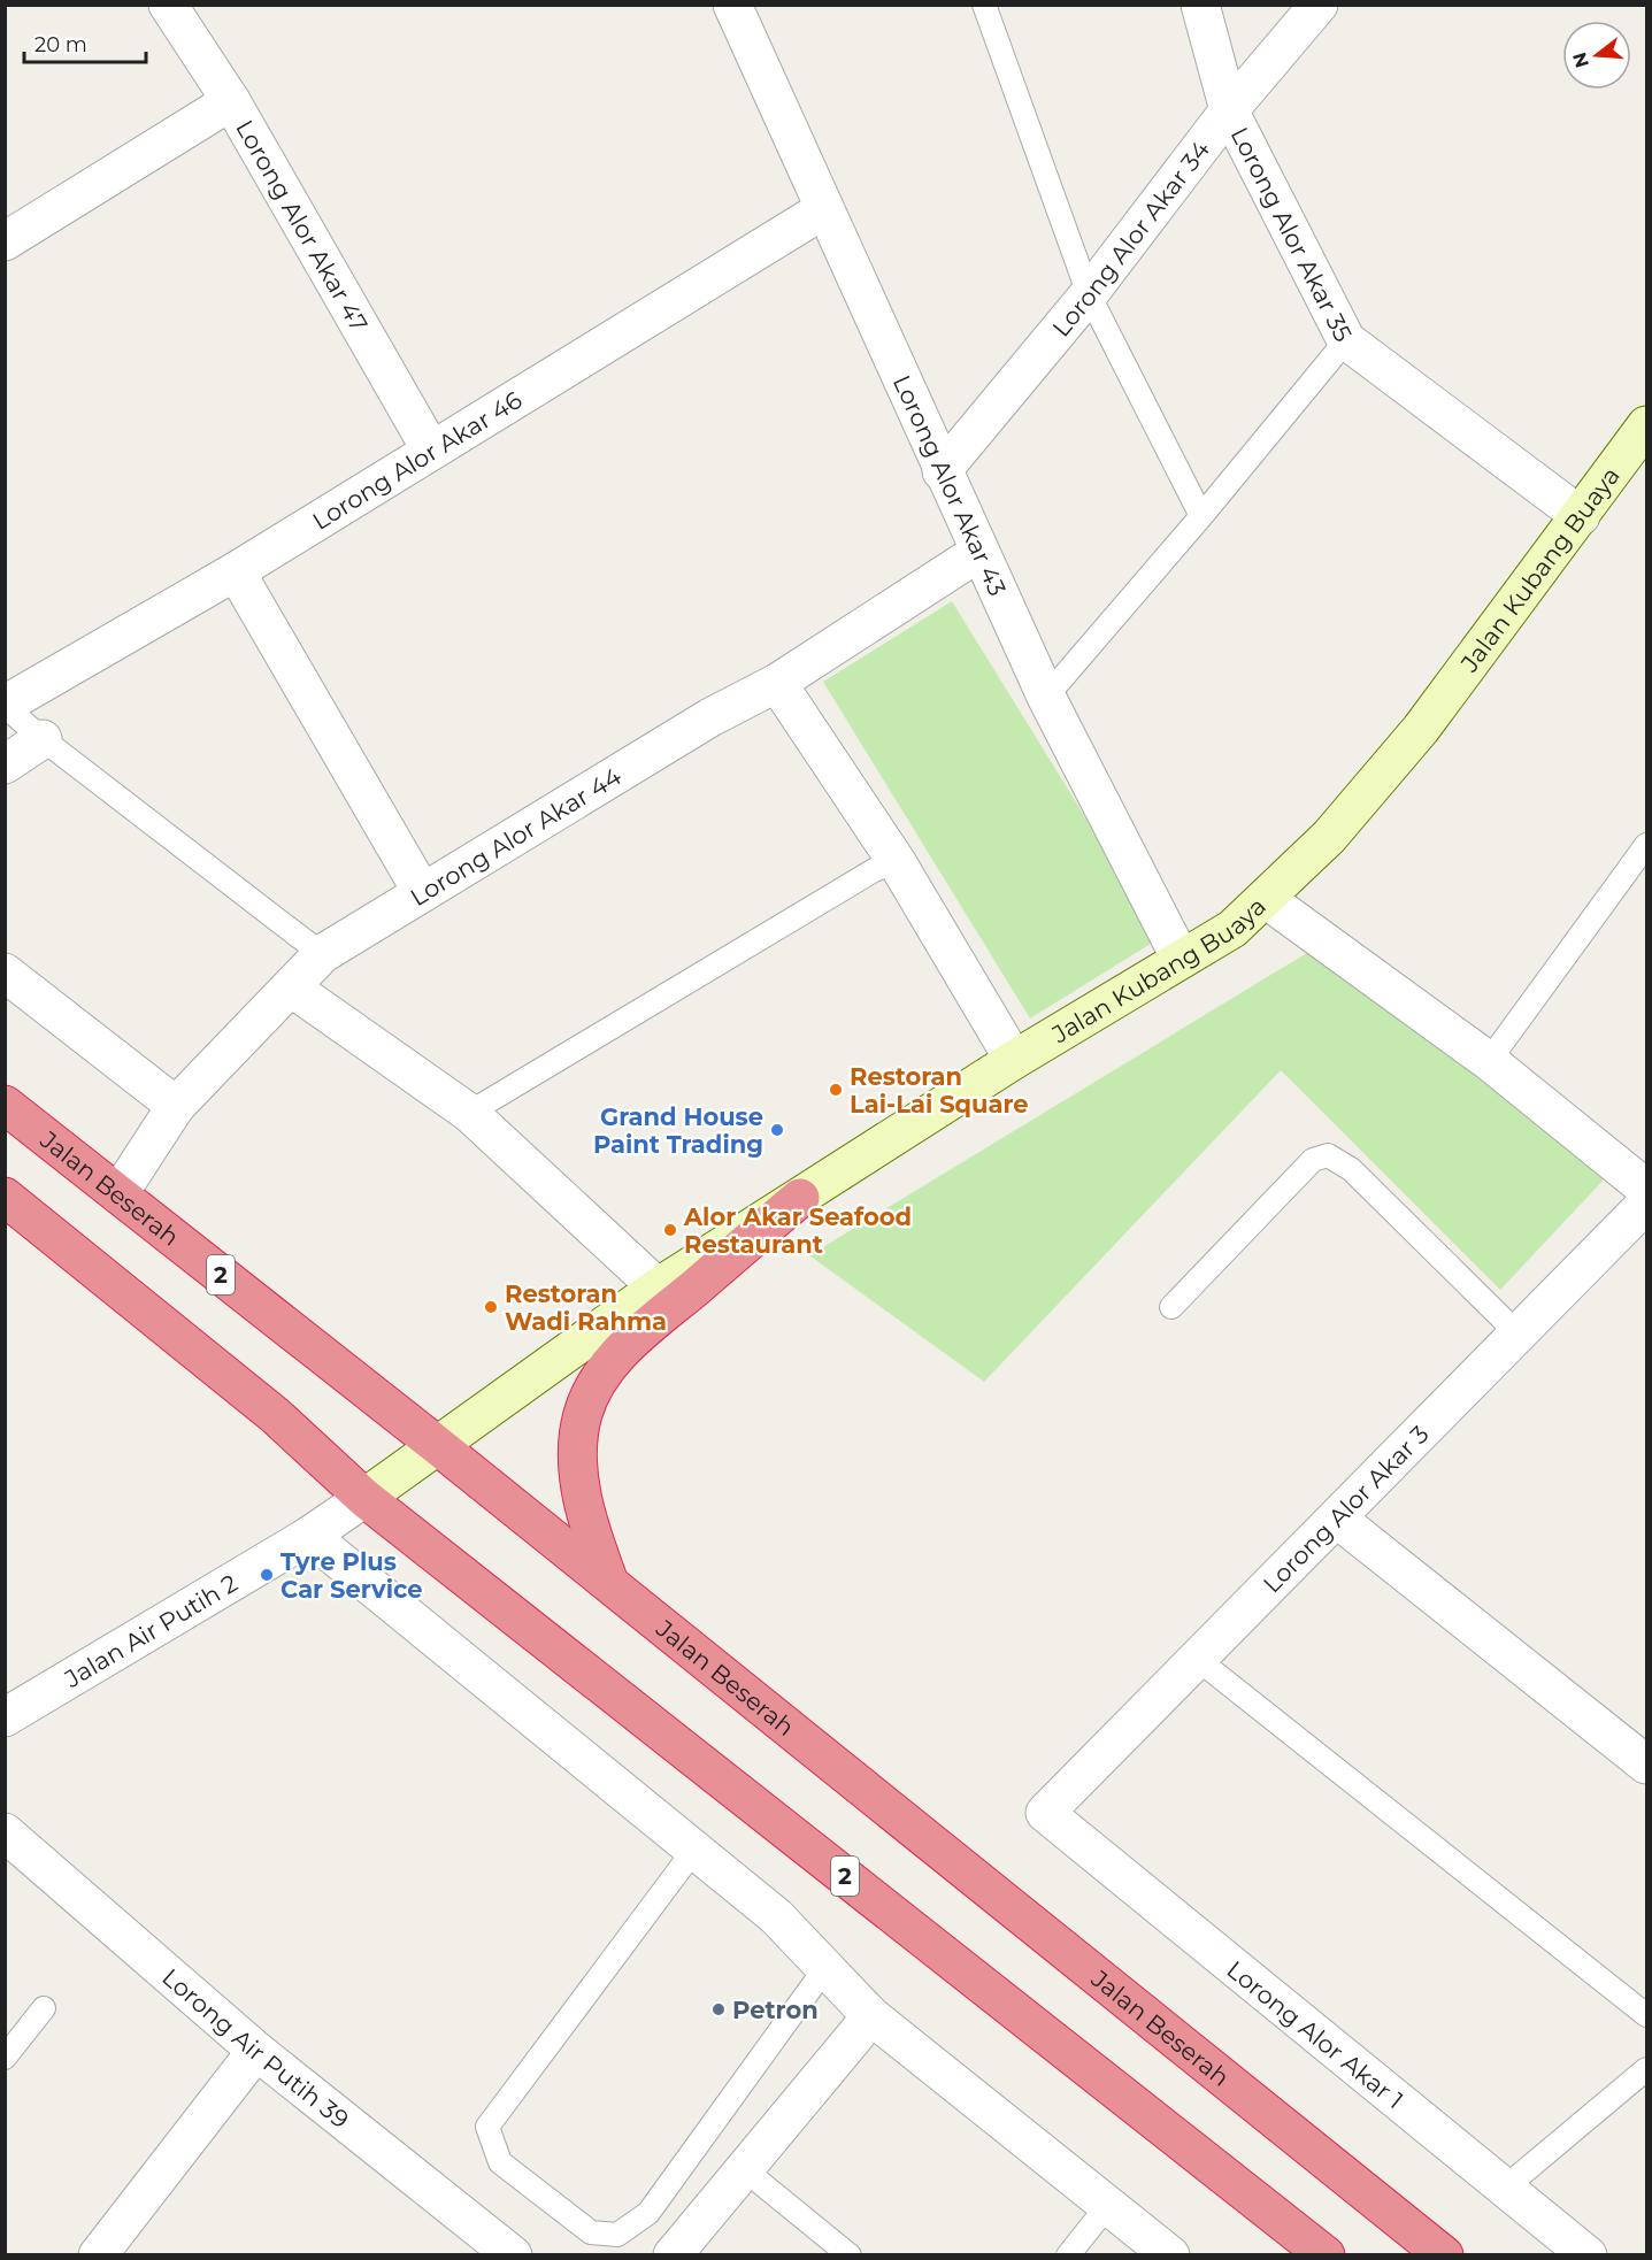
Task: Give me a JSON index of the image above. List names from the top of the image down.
{
  "streets": {
    "highway": ["Jalan Beserah", "2"],
    "street": [
      "Lorong Alor Akar 47",
      "Lorong Alor Akar 35",
      "Lorong Alor Akar 34",
      "Lorong Alor Akar 46",
      "Lorong Alor Akar 43",
      "Jalan Kubang Buaya",
      "Lorong Alor Akar 44",
      "Lorong Alor Akar 3",
      "Jalan Air Putih 2",
      "Lorong Alor Akar 1",
      "Lorong Air Putih 39"
    ]
  },
  "crossings": [
    ["Lorong Alor Akar 47", "Lorong Alor Akar 46"],
    ["Lorong Alor Akar 35", "Lorong Alor Akar 34"],
    ["Lorong Alor Akar 35", "Jalan Kubang Buaya"],
    ["Lorong Alor Akar 34", "Lorong Alor Akar 43"],
    ["Lorong Alor Akar 46", "Lorong Alor Akar 43"],
    ["Lorong Alor Akar 43", "Jalan Kubang Buaya"],
    ["Lorong Alor Akar 43", "Lorong Alor Akar 44"],
    ["Jalan Kubang Buaya", "Jalan Beserah"],
    ["Jalan Kubang Buaya", "2"],
    ["Jalan Kubang Buaya", "Jalan Air Putih 2"],
    ["Lorong Alor Akar 44", "Jalan Beserah"],
    ["2", "Jalan Air Putih 2"],
    ["Lorong Alor Akar 3", "Lorong Alor Akar 1"]
  ],
  "places": [
    "Restoran Lai-Lai Square",
    "Grand House Paint Trading",
    "Alor Akar Seafood Restaurant",
    "Restoran Wadi Rahma",
    "Tyre Plus Car Service",
    "Petron"
  ],
  "scale_bar": "20 m",
  "north": "left"
}
